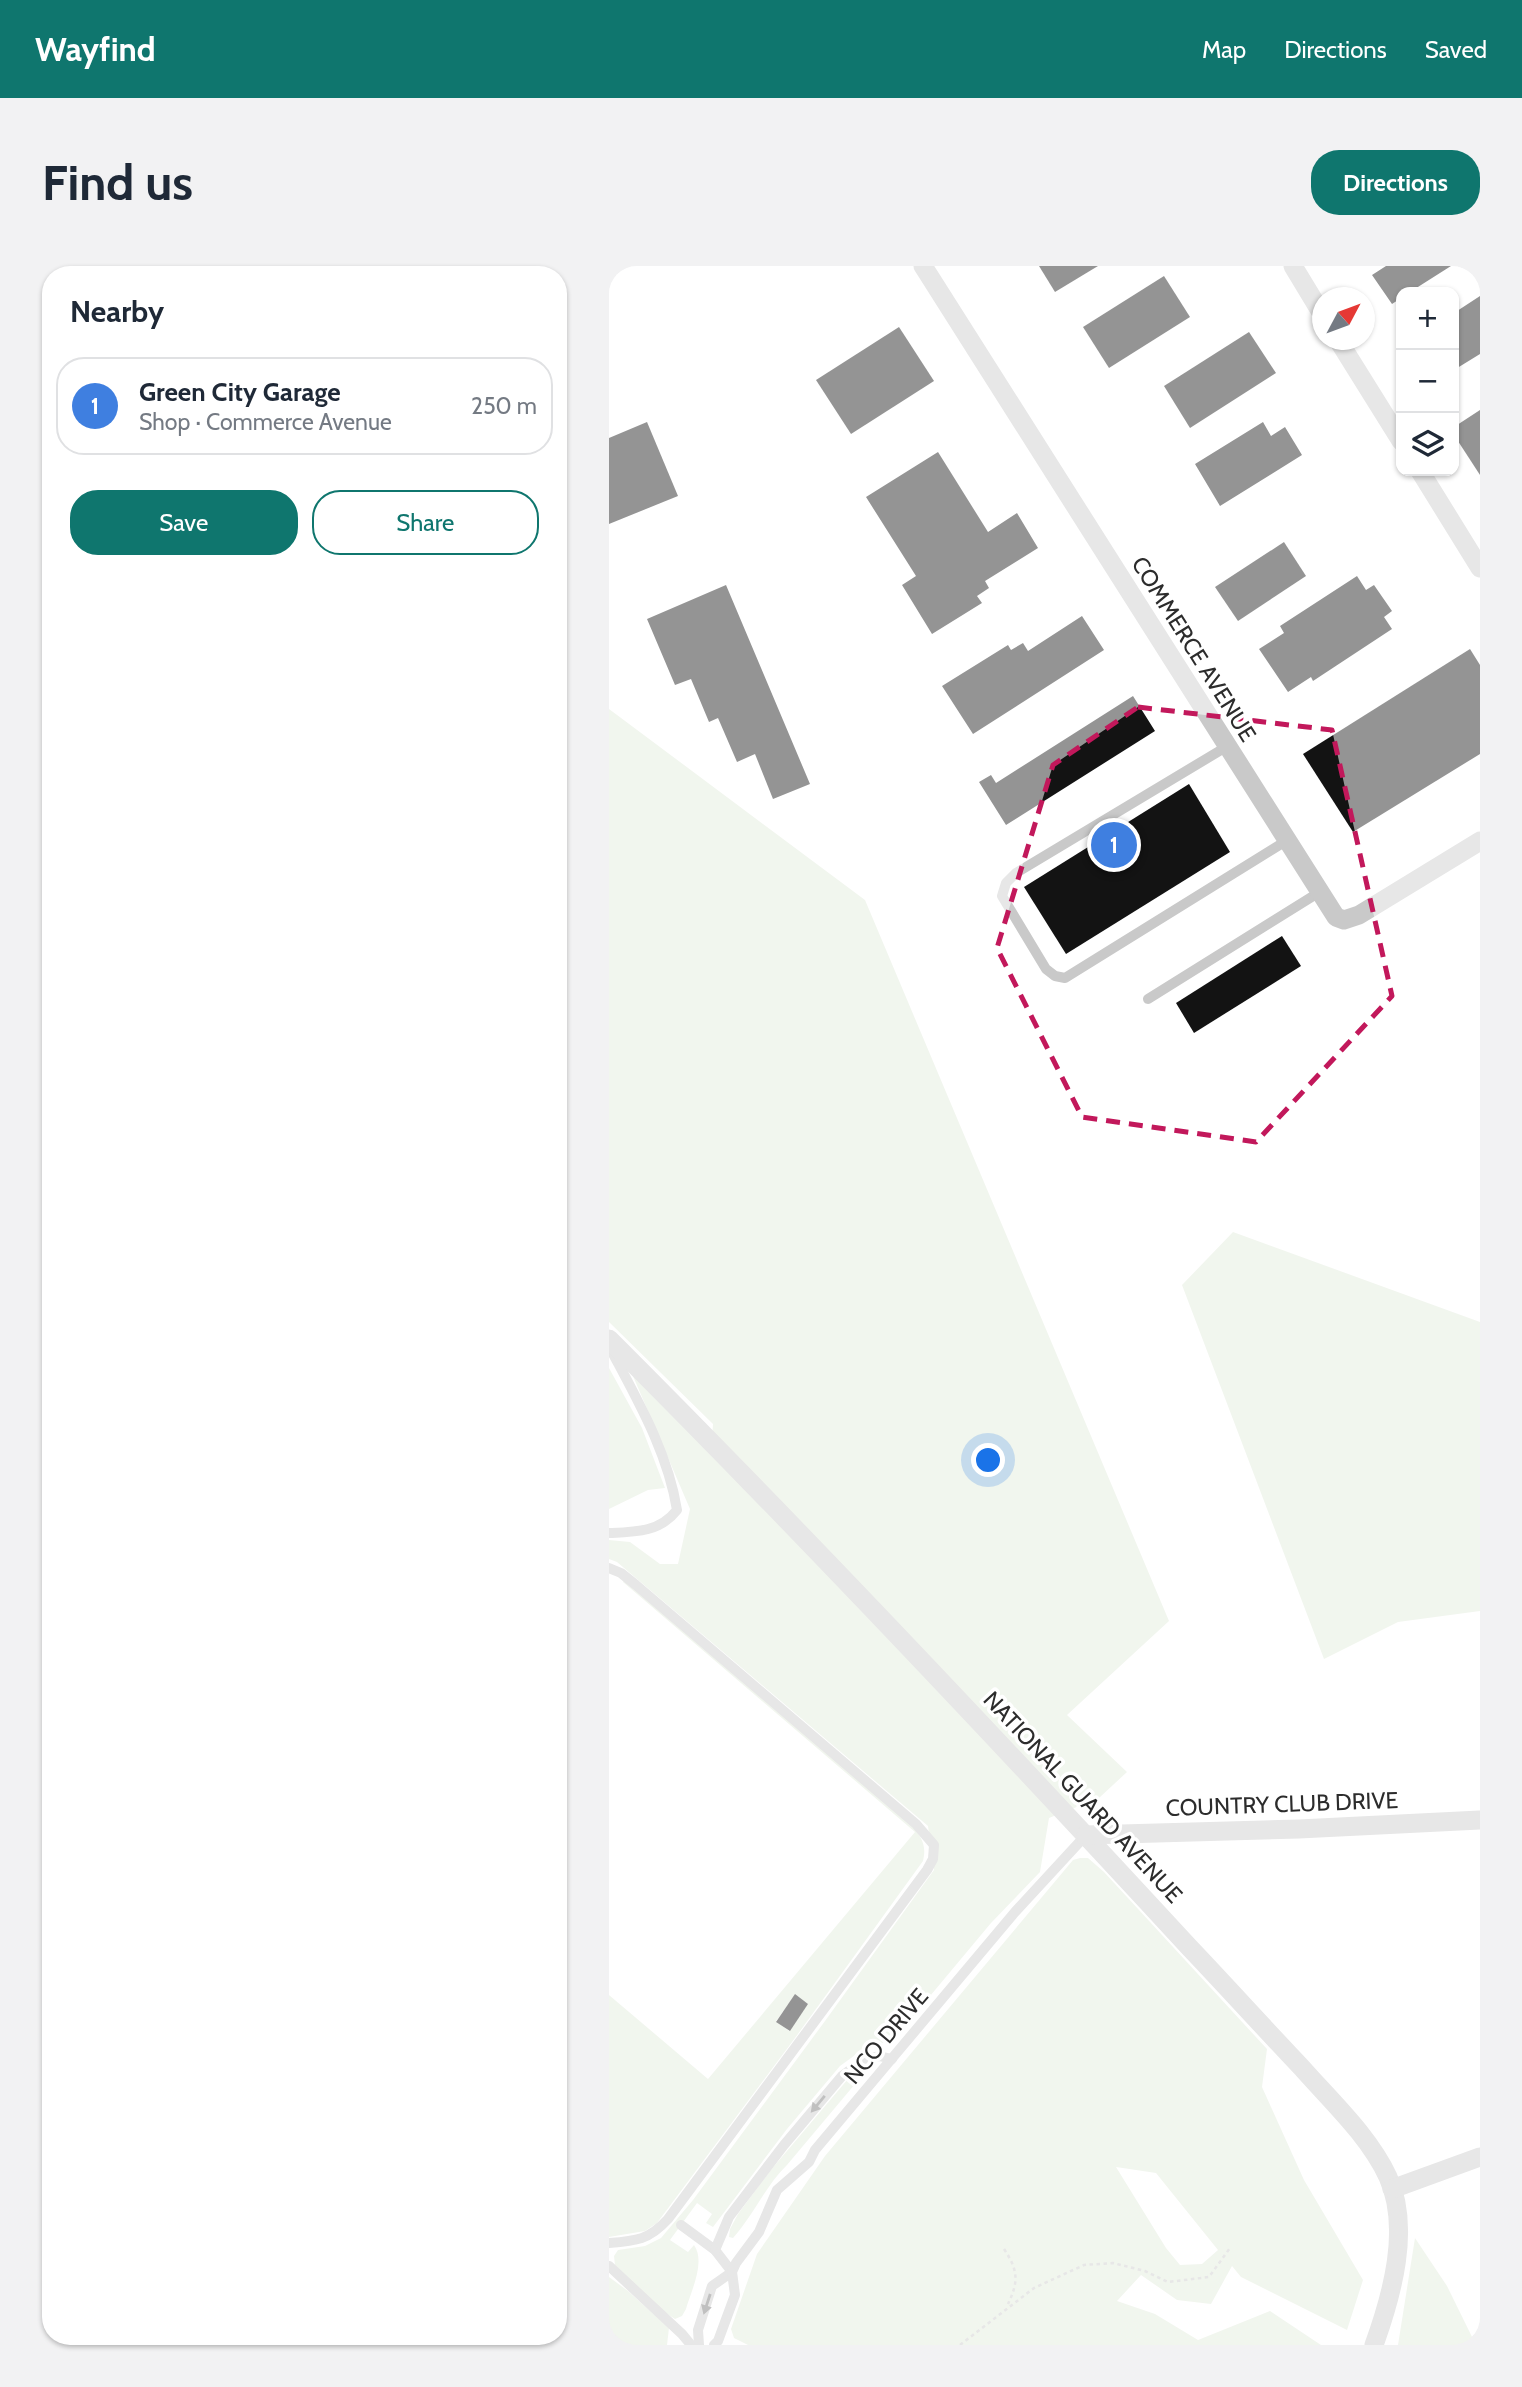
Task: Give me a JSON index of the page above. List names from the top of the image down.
{
  "streets": {
    "street": ["COMMERCE AVENUE", "NATIONAL GUARD AVENUE", "COUNTRY CLUB DRIVE"],
    "lane": ["NCO DRIVE"]
  },
  "crossings": [
    ["NATIONAL GUARD AVENUE", "COUNTRY CLUB DRIVE"],
    ["NATIONAL GUARD AVENUE", "NCO DRIVE"],
    ["COUNTRY CLUB DRIVE", "NCO DRIVE"]
  ],
  "north": "top right",
  "page": {
    "header": "Wayfind",
    "nav": ["Map", "Directions", "Saved"],
    "buttons": [
      "Directions",
      ["Save", "Share"]
    ],
    "title": "Find us",
    "heading": "Nearby",
    "map_buttons": ["+", "−"],
    "list": [
      {
        "mark": "1",
        "name": "Green City Garage",
        "note": "Shop · Commerce Avenue",
        "value": "250 m"
      }
    ],
    "pins": "1"
  }
}
